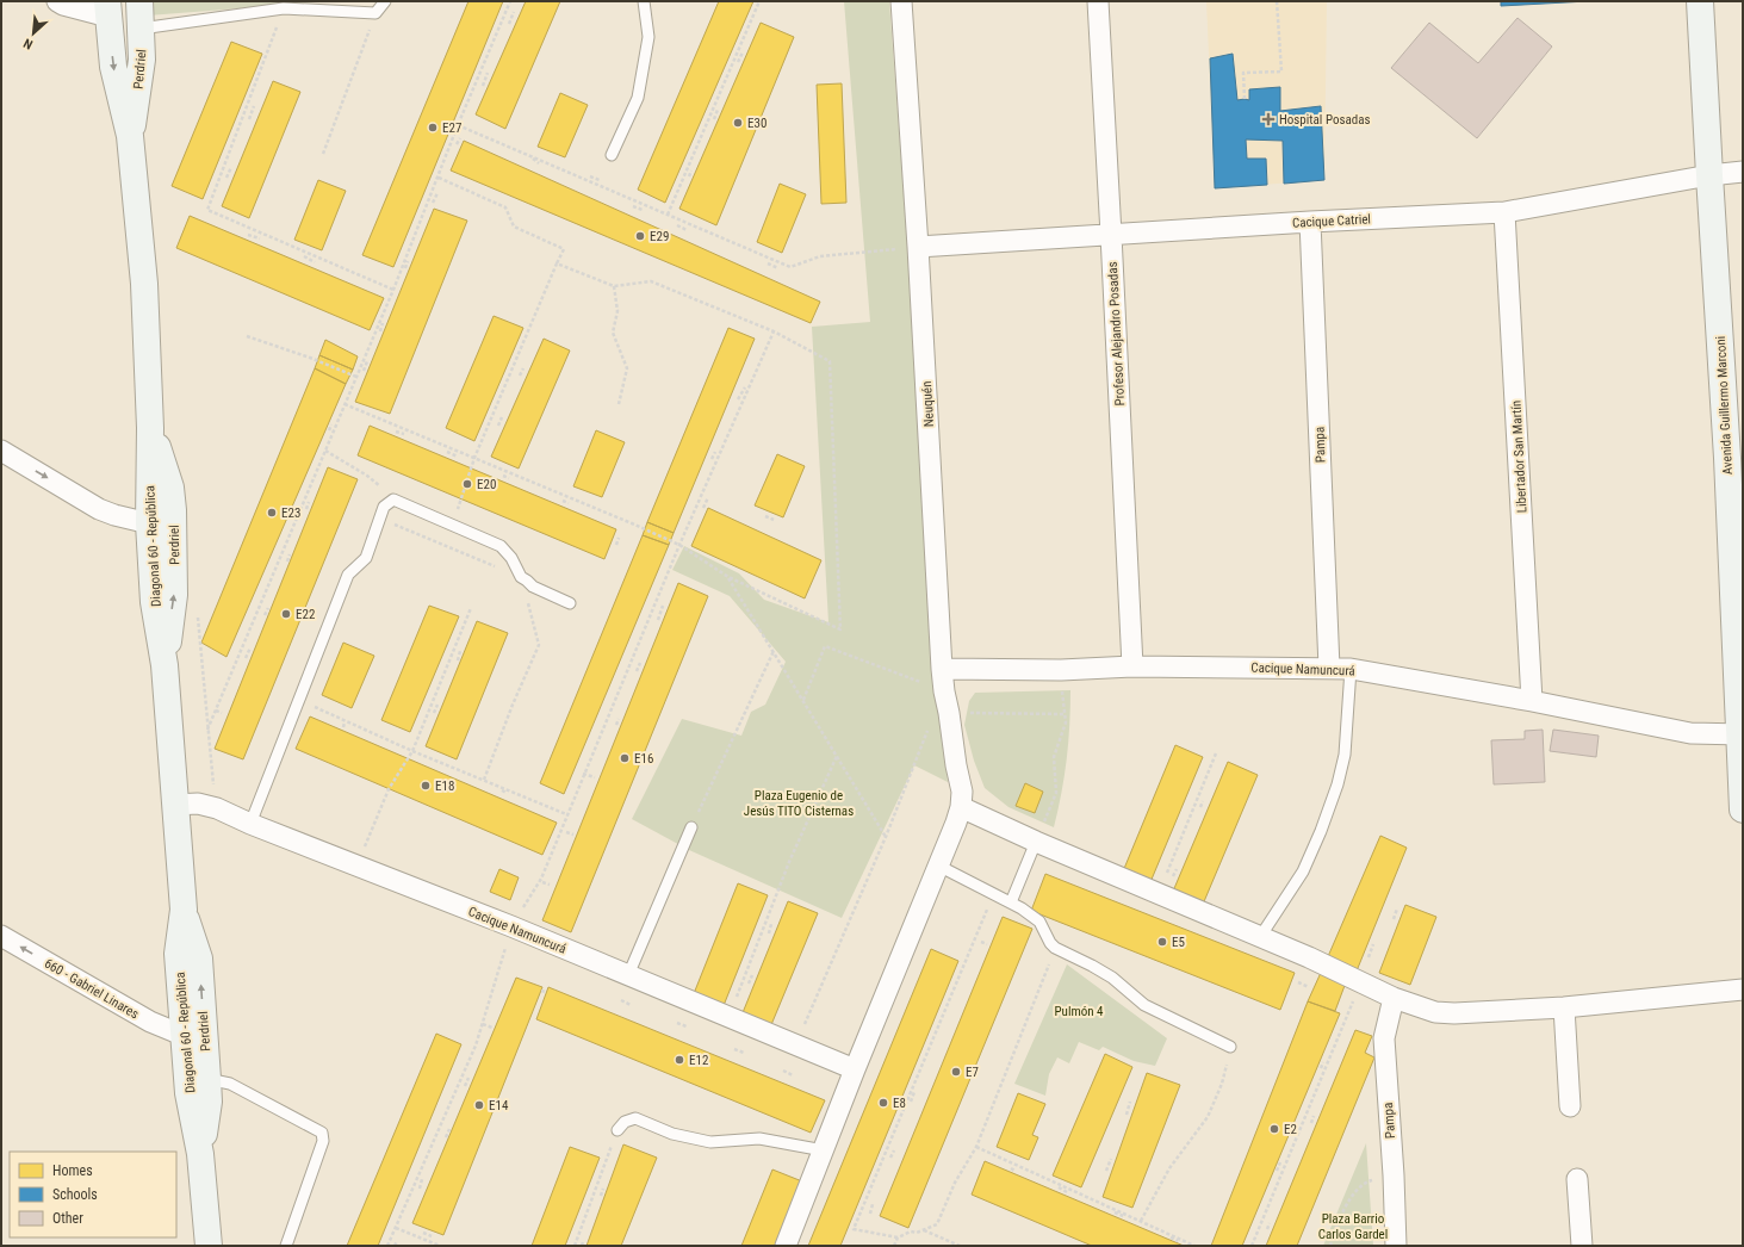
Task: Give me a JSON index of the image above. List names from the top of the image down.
{
  "streets": {
    "main road": ["Perdriel", "Avenida Guillermo Marconi", "Diagonal 60 - República"],
    "street": [
      "Cacique Catriel",
      "Profesor Alejandro Posadas",
      "Neuquén",
      "Pampa",
      "Libertador San Martín",
      "Cacique Namuncurá",
      "660 - Gabriel Linares"
    ]
  },
  "crossings": [
    ["Perdriel", "Diagonal 60 - República"],
    ["Cacique Catriel", "Profesor Alejandro Posadas"],
    ["Cacique Catriel", "Neuquén"],
    ["Cacique Catriel", "Avenida Guillermo Marconi"],
    ["Cacique Catriel", "Pampa"],
    ["Cacique Catriel", "Libertador San Martín"],
    ["Profesor Alejandro Posadas", "Cacique Namuncurá"],
    ["Neuquén", "Cacique Namuncurá"],
    ["Avenida Guillermo Marconi", "Cacique Namuncurá"],
    ["Pampa", "Cacique Namuncurá"],
    ["Libertador San Martín", "Cacique Namuncurá"],
    ["Diagonal 60 - República", "660 - Gabriel Linares"]
  ],
  "one_way": ["Perdriel", "660 - Gabriel Linares"],
  "parks": ["Plaza Eugenio de Jesús TITO Cisternas", "Pulmón 4", "Plaza Barrio Carlos Gardel"],
  "places": {
    "health": ["Hospital Posadas"],
    "other": [
      "E30",
      "E27",
      "E29",
      "E20",
      "E23",
      "E22",
      "E16",
      "E18",
      "E5",
      "E12",
      "E7",
      "E8",
      "E14",
      "E2"
    ]
  },
  "legend": ["Homes", "Schools", "Other"],
  "north": "bottom left"
}
